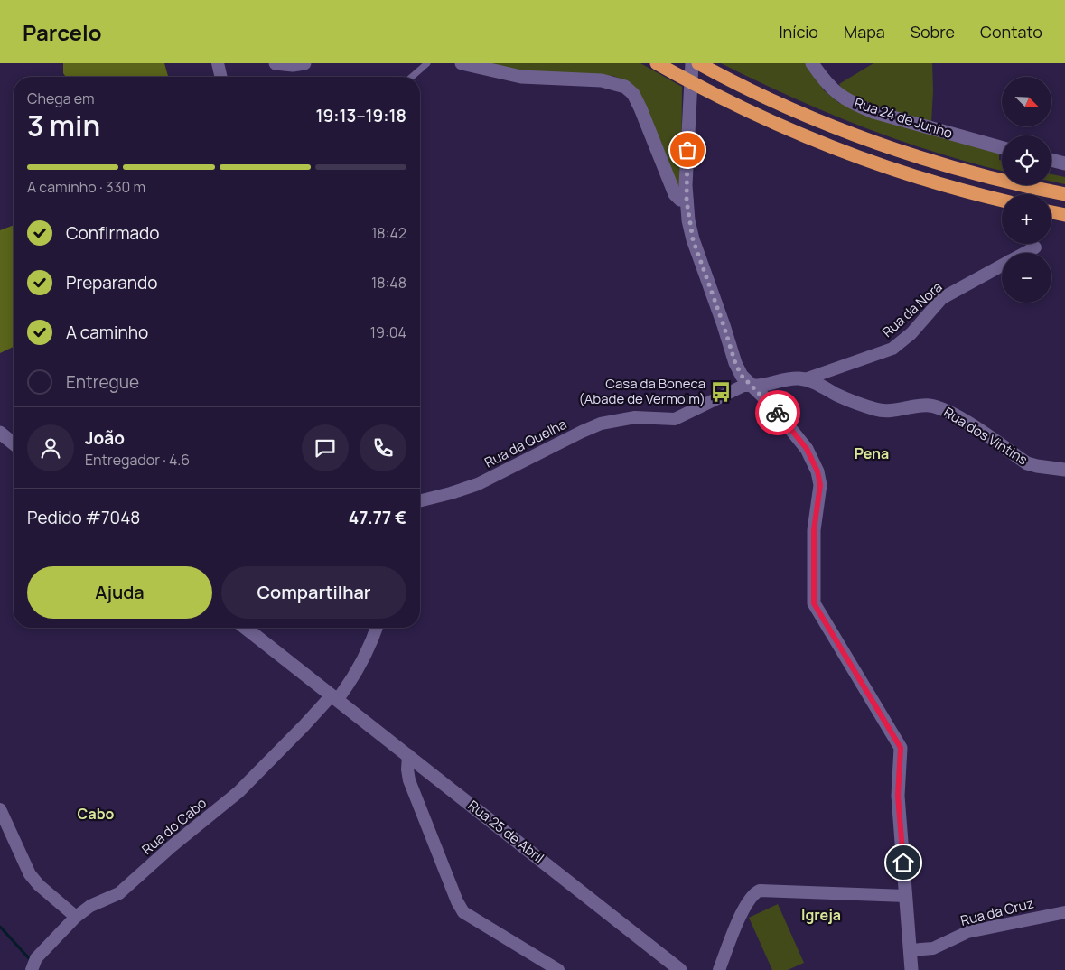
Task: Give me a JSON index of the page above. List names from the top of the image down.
{
  "streets": {
    "street": [
      "Rua 24 de Junho",
      "Rua da Nora",
      "Rua dos Vintins",
      "Rua da Quelha",
      "Rua do Cabo",
      "Rua 25 de Abril",
      "Rua da Cruz"
    ]
  },
  "crossings": [
    ["Rua da Nora", "Rua dos Vintins"],
    ["Rua dos Vintins", "Rua da Quelha"],
    ["Rua do Cabo", "Rua 25 de Abril"]
  ],
  "districts": ["Pena", "Cabo", "Igreja"],
  "places": {
    "bus stop": ["Casa da Boneca (Abade de Vermoim)"]
  },
  "north": "bottom right",
  "page": {
    "header": "Parcelo",
    "nav": [
      "Início",
      "Mapa",
      "Sobre",
      "Contato"
    ],
    "map_buttons": ["+", "−"],
    "heading": ["3 min", "Chega em", "19:13–19:18"],
    "panel": [
      "João",
      "Entregador · 4.6",
      "Pedido #7048",
      "47.77 €"
    ],
    "bar": "A caminho · 330 m",
    "list": [
      ["Confirmado", "18:42"],
      ["Preparando", "18:48"],
      ["A caminho", "19:04"],
      "Entregue"
    ],
    "buttons": ["Ajuda", "Compartilhar"]
  }
}
